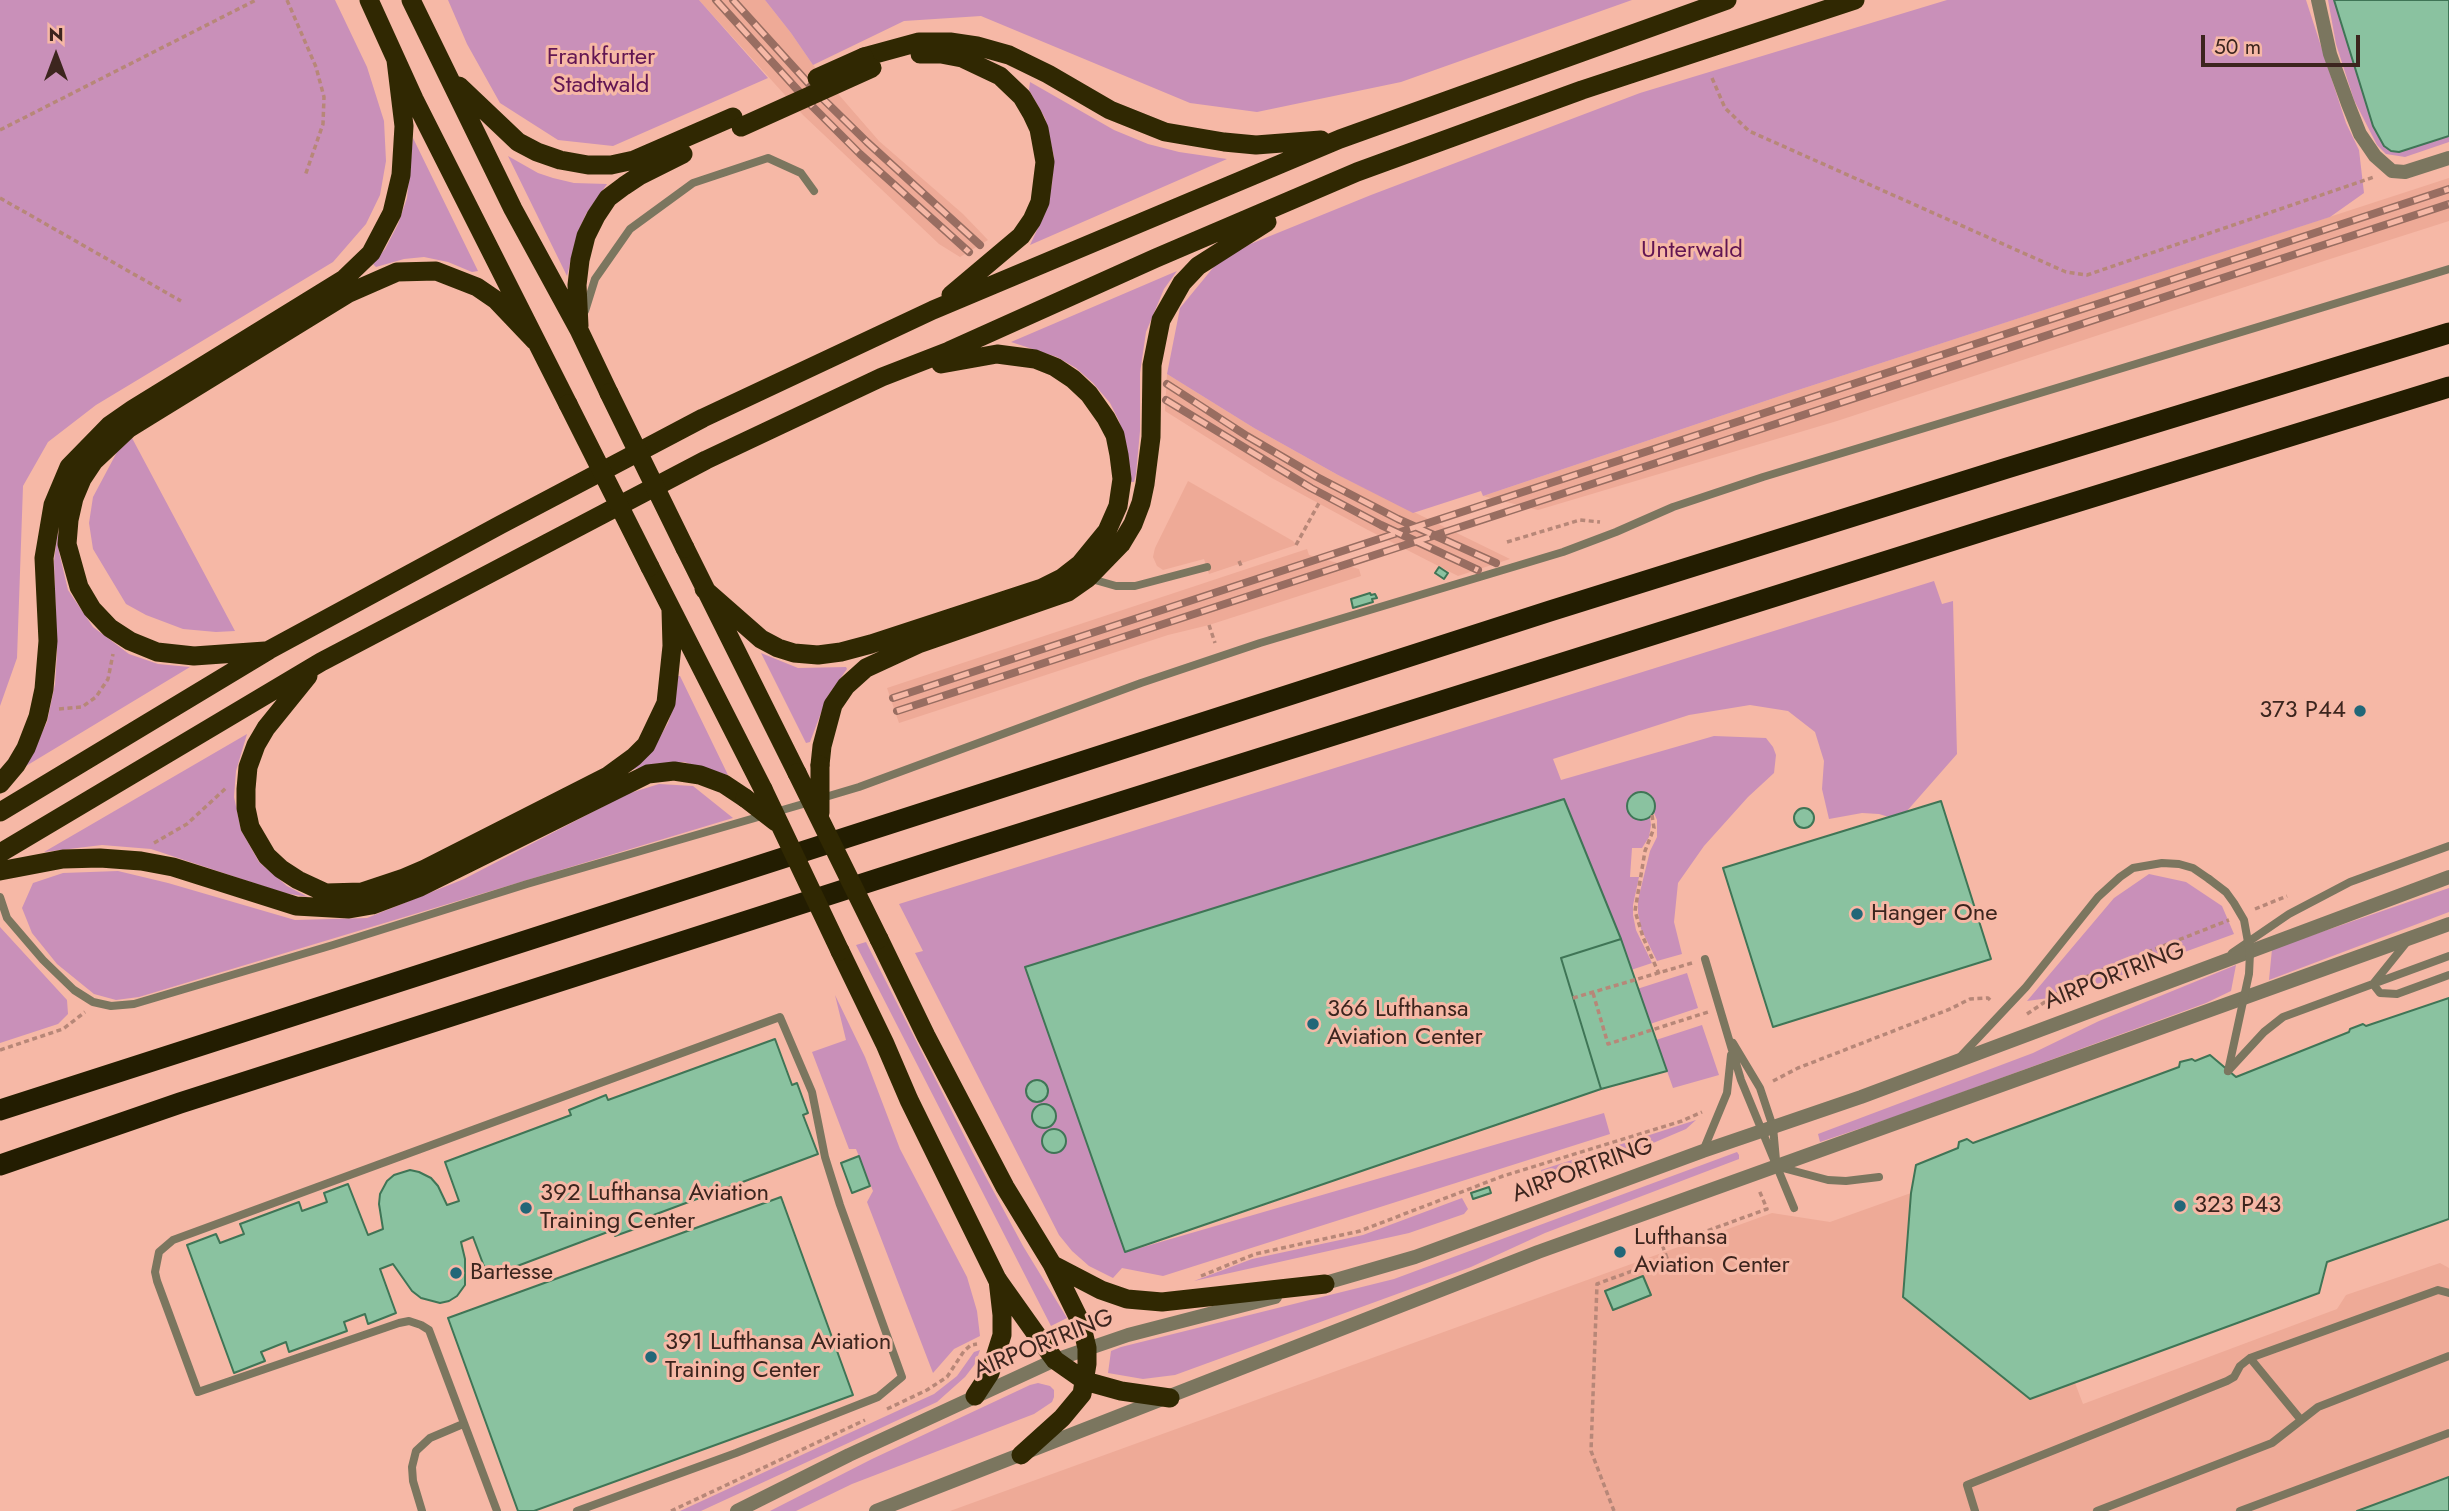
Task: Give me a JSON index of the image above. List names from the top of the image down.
{
  "streets": {
    "street": ["AIRPORTRING"]
  },
  "parks": ["Frankfurter Stadtwald", "Unterwald"],
  "places": [
    "373 P44",
    "Hanger One",
    "366 Lufthansa Aviation Center",
    "323 P43",
    "392 Lufthansa Aviation Training Center",
    "Lufthansa Aviation Center",
    "Bartesse",
    "391 Lufthansa Aviation Training Center"
  ],
  "scale_bar": "50 m",
  "north": "top"
}
